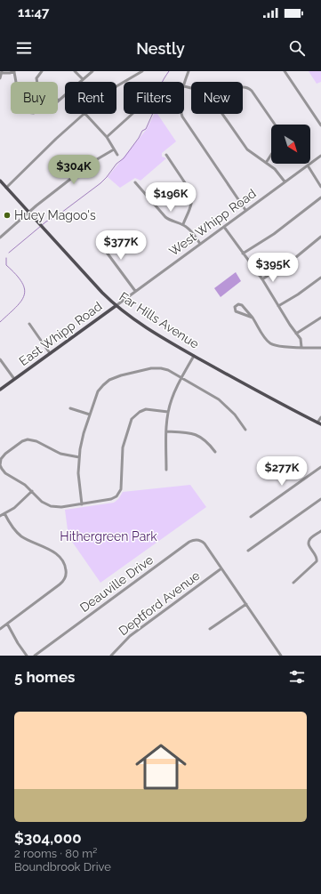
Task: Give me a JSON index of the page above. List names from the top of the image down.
{
  "streets": {
    "main road": ["Far Hills Avenue", "East Whipp Road"],
    "street": ["West Whipp Road", "Deauville Drive", "Deptford Avenue"]
  },
  "crossings": [
    ["West Whipp Road", "Far Hills Avenue"],
    ["West Whipp Road", "East Whipp Road"],
    ["Far Hills Avenue", "East Whipp Road"],
    ["Deauville Drive", "Deptford Avenue"]
  ],
  "parks": ["Hithergreen Park"],
  "places": ["Huey Magoo's"],
  "north": "bottom right",
  "page": {
    "status": "11:47",
    "header": "Nestly",
    "chip": [
      "Buy",
      "Rent",
      "Filters",
      "New"
    ],
    "price": [
      "$304K",
      "$196K",
      "$377K",
      "$395K",
      "$277K"
    ],
    "heading": "5 homes",
    "list": [
      {
        "name": "$304,000",
        "note": "2 rooms · 80 m² · Boundbrook Drive"
      }
    ]
  }
}
